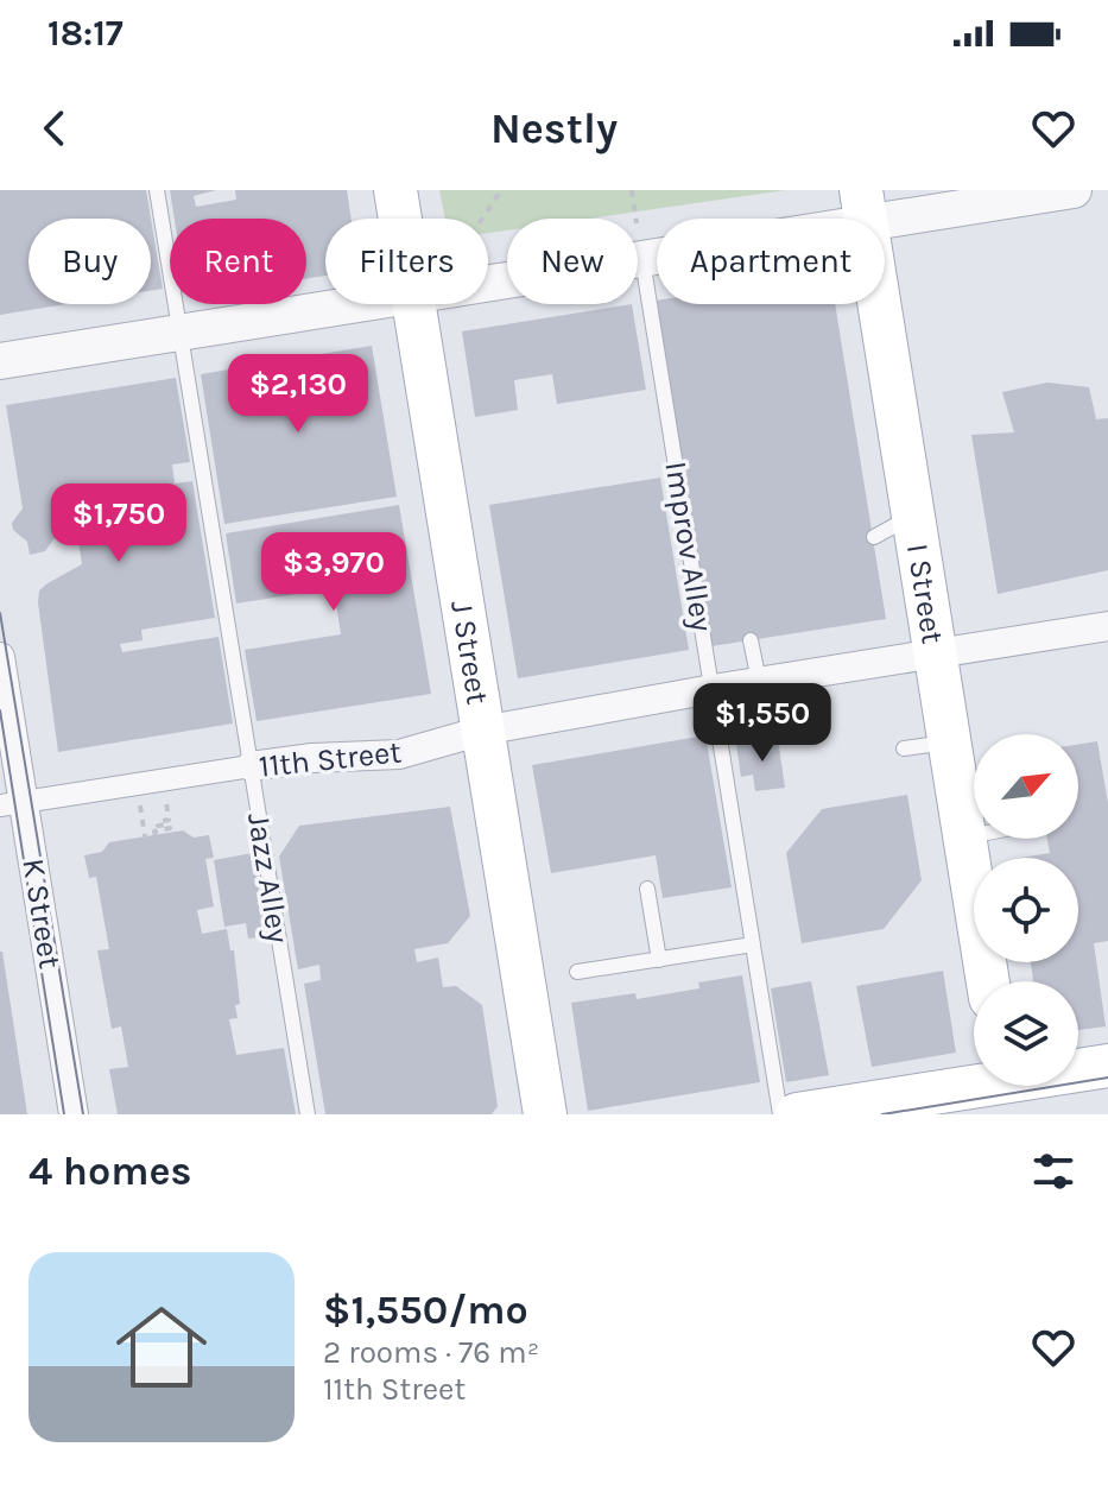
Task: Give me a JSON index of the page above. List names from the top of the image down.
{
  "streets": {
    "main road": ["I Street", "J Street"],
    "street": ["11th Street", "K Street"],
    "lane": ["Improv Alley", "Jazz Alley"]
  },
  "crossings": [
    ["Improv Alley", "11th Street"],
    ["I Street", "11th Street"],
    ["J Street", "11th Street"],
    ["11th Street", "Jazz Alley"],
    ["11th Street", "K Street"]
  ],
  "north": "top right",
  "page": {
    "status": "18:17",
    "header": "Nestly",
    "chip": [
      "Buy",
      "Rent",
      "Filters",
      "New",
      "Apartment"
    ],
    "price": [
      "$2,130",
      "$1,750",
      "$3,970",
      "$1,550"
    ],
    "heading": "4 homes",
    "list": [
      {
        "name": "$1,550/mo",
        "note": "2 rooms · 76 m² · 11th Street"
      }
    ]
  }
}
